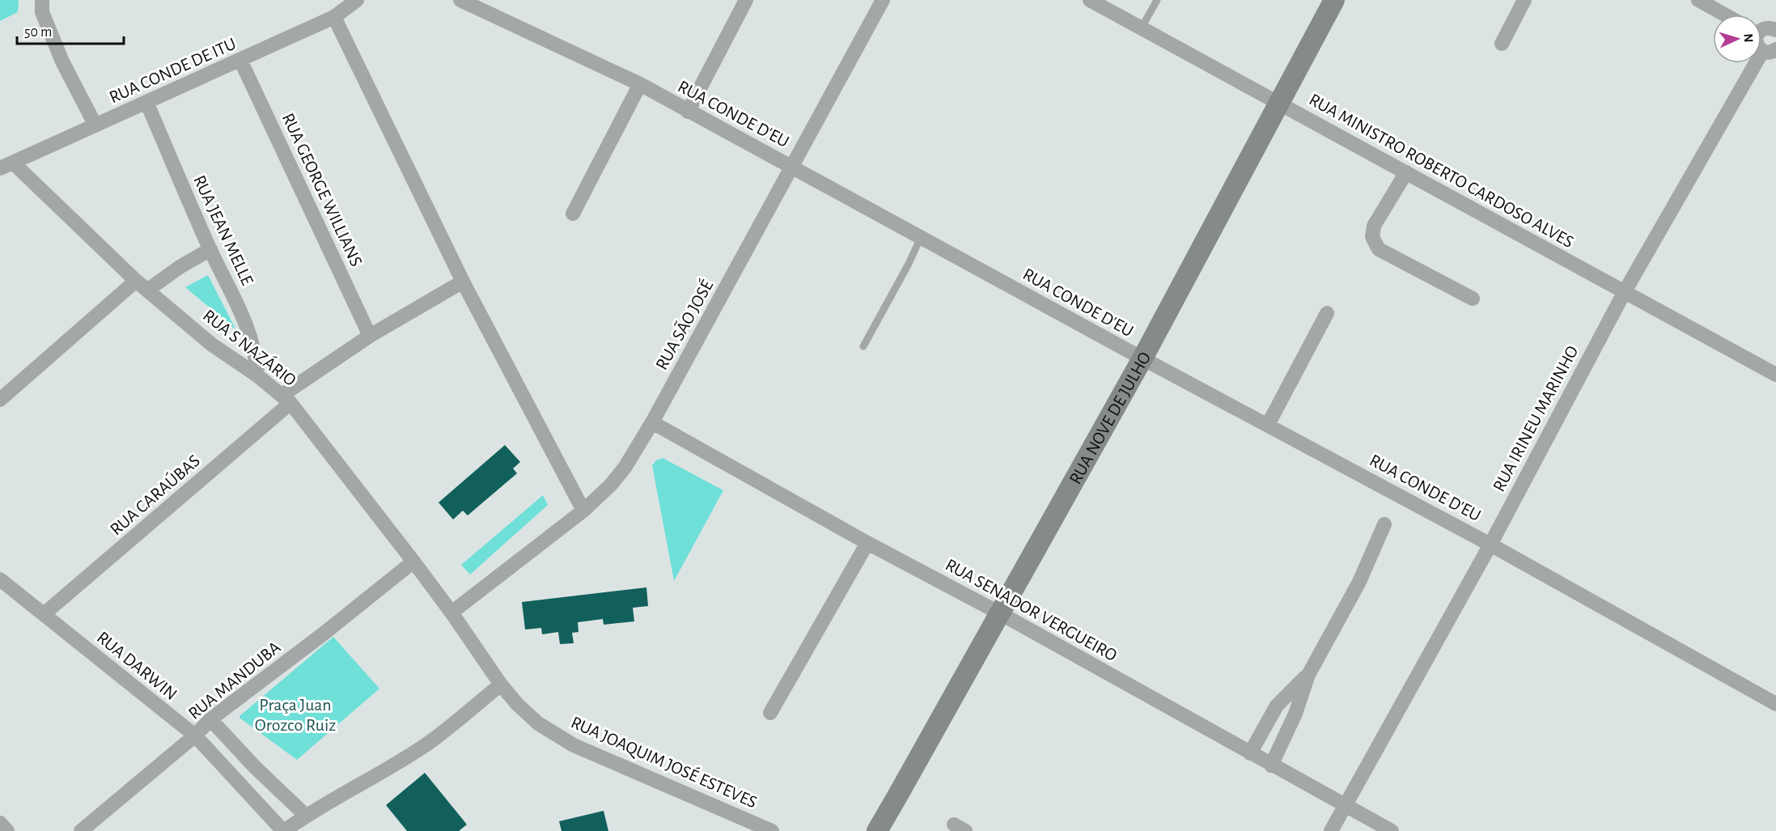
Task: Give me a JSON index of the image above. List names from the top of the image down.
{
  "streets": {
    "street": [
      "RUA CONDE DE ITU",
      "RUA CONDE D'EU",
      "RUA MINISTRO ROBERTO CARDOSO ALVES",
      "RUA GEORGE WILLIANS",
      "RUA JEAN MELLE",
      "RUA SÃO JOSÉ",
      "RUA S NAZÁRIO",
      "RUA NOVE DE JULHO",
      "RUA IRINEU MARINHO",
      "RUA CARAÚBAS",
      "RUA SENADOR VERGUEIRO",
      "RUA DARWIN",
      "RUA MANDUBA",
      "RUA JOAQUIM JOSÉ ESTEVES"
    ]
  },
  "crossings": [
    ["RUA CONDE DE ITU", "RUA GEORGE WILLIANS"],
    ["RUA CONDE DE ITU", "RUA JEAN MELLE"],
    ["RUA CONDE DE ITU", "RUA S NAZÁRIO"],
    ["RUA CONDE D'EU", "RUA SÃO JOSÉ"],
    ["RUA CONDE D'EU", "RUA NOVE DE JULHO"],
    ["RUA CONDE D'EU", "RUA IRINEU MARINHO"],
    ["RUA MINISTRO ROBERTO CARDOSO ALVES", "RUA NOVE DE JULHO"],
    ["RUA MINISTRO ROBERTO CARDOSO ALVES", "RUA IRINEU MARINHO"],
    ["RUA GEORGE WILLIANS", "RUA CARAÚBAS"],
    ["RUA JEAN MELLE", "RUA S NAZÁRIO"],
    ["RUA SÃO JOSÉ", "RUA S NAZÁRIO"],
    ["RUA SÃO JOSÉ", "RUA SENADOR VERGUEIRO"],
    ["RUA SÃO JOSÉ", "RUA JOAQUIM JOSÉ ESTEVES"],
    ["RUA S NAZÁRIO", "RUA CARAÚBAS"],
    ["RUA S NAZÁRIO", "RUA MANDUBA"],
    ["RUA S NAZÁRIO", "RUA JOAQUIM JOSÉ ESTEVES"],
    ["RUA NOVE DE JULHO", "RUA SENADOR VERGUEIRO"],
    ["RUA IRINEU MARINHO", "RUA SENADOR VERGUEIRO"],
    ["RUA CARAÚBAS", "RUA DARWIN"],
    ["RUA DARWIN", "RUA MANDUBA"]
  ],
  "parks": ["Praça Juan Orozco Ruiz"],
  "scale_bar": "50 m",
  "north": "right"
}
